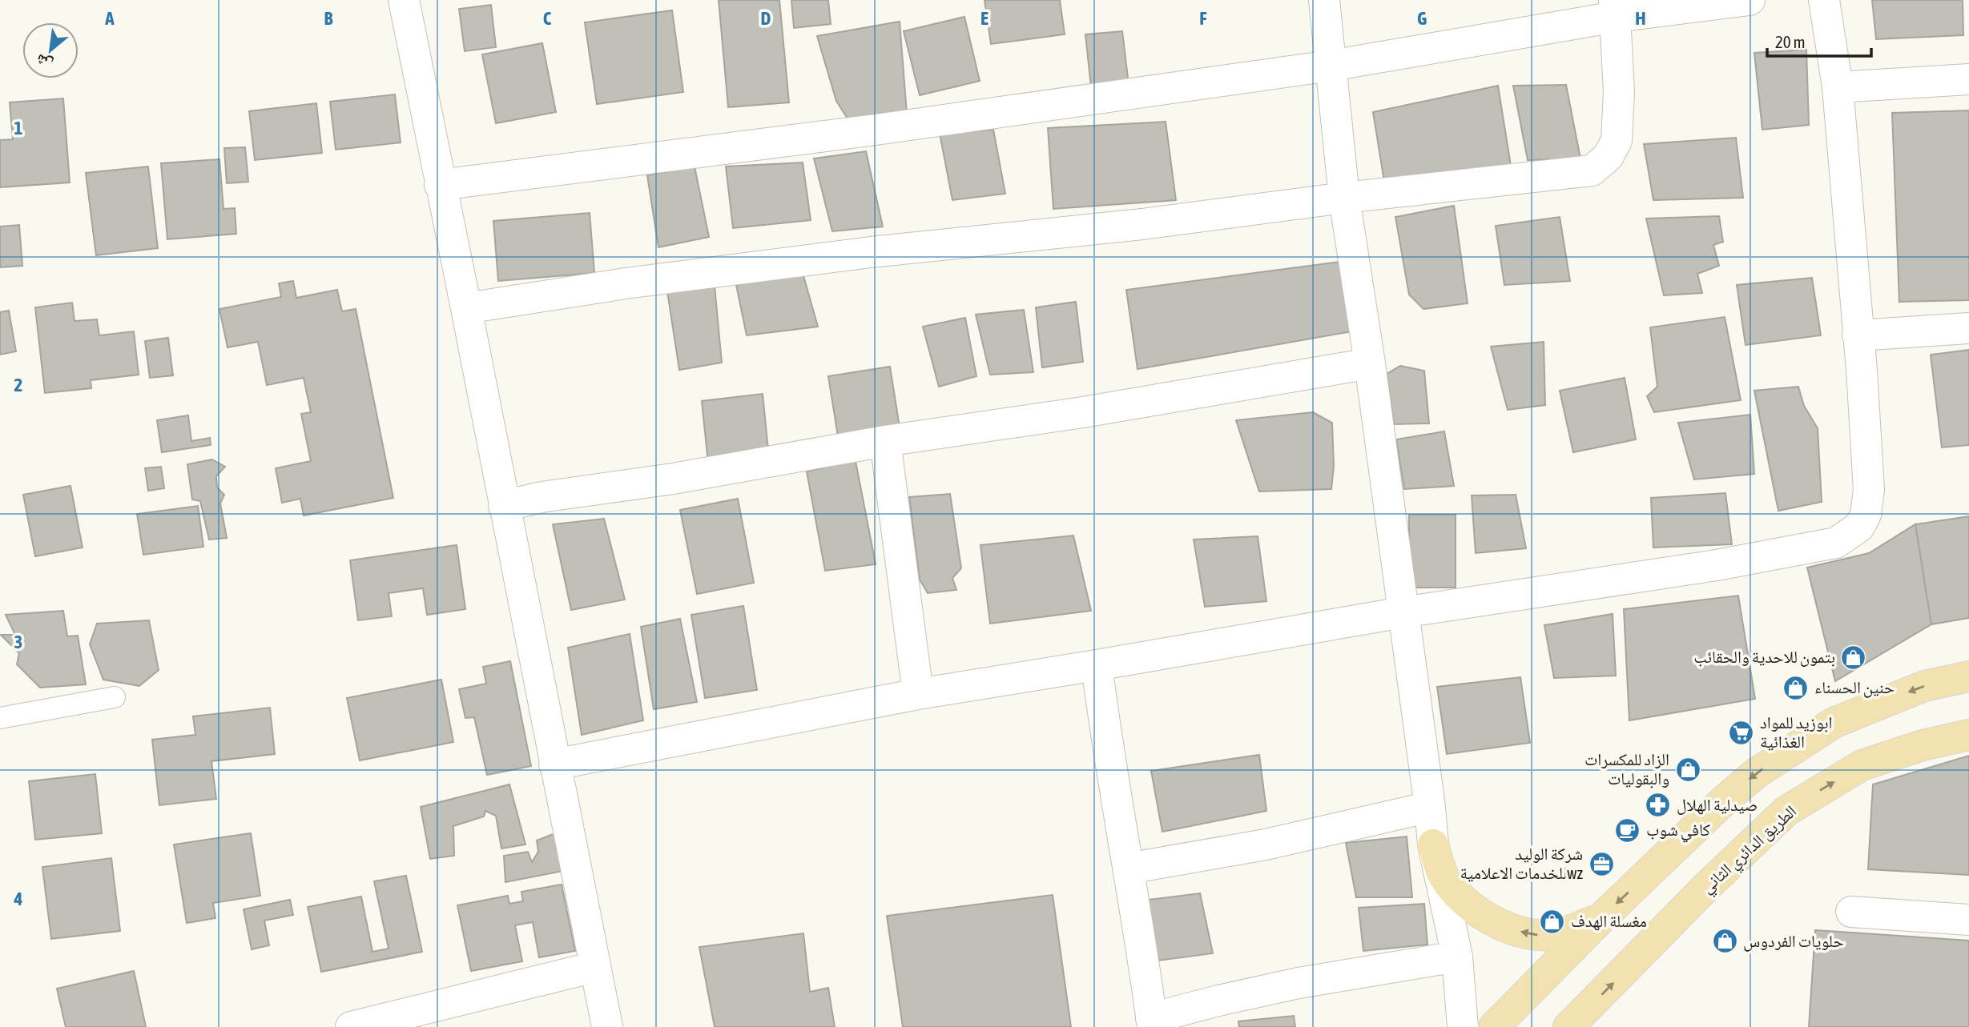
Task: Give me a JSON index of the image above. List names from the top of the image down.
{
  "streets": {
    "main road": ["الطريق الدائري الثاني"]
  },
  "places": {
    "shop": [
      "بتمون للاحدية والحقائب",
      "حنين الحسناء",
      "الزاد للمكسرات والبقوليات",
      "مغسلة الهدف",
      "حلويات الفردوس"
    ],
    "supermarket": ["ابوزيد للمواد الغذائية"],
    "pharmacy": ["صيدلية الهلال"],
    "cafe": ["كافي شوب"],
    "office": ["شركة الوليد للخدمات الاعلاميةwz"]
  },
  "scale_bar": "20 m",
  "north": "bottom left",
  "grid": {
    "columns": [
      "A",
      "B",
      "C",
      "D",
      "E",
      "F",
      "G",
      "H"
    ],
    "rows": [
      "1",
      "2",
      "3",
      "4"
    ]
  }
}
